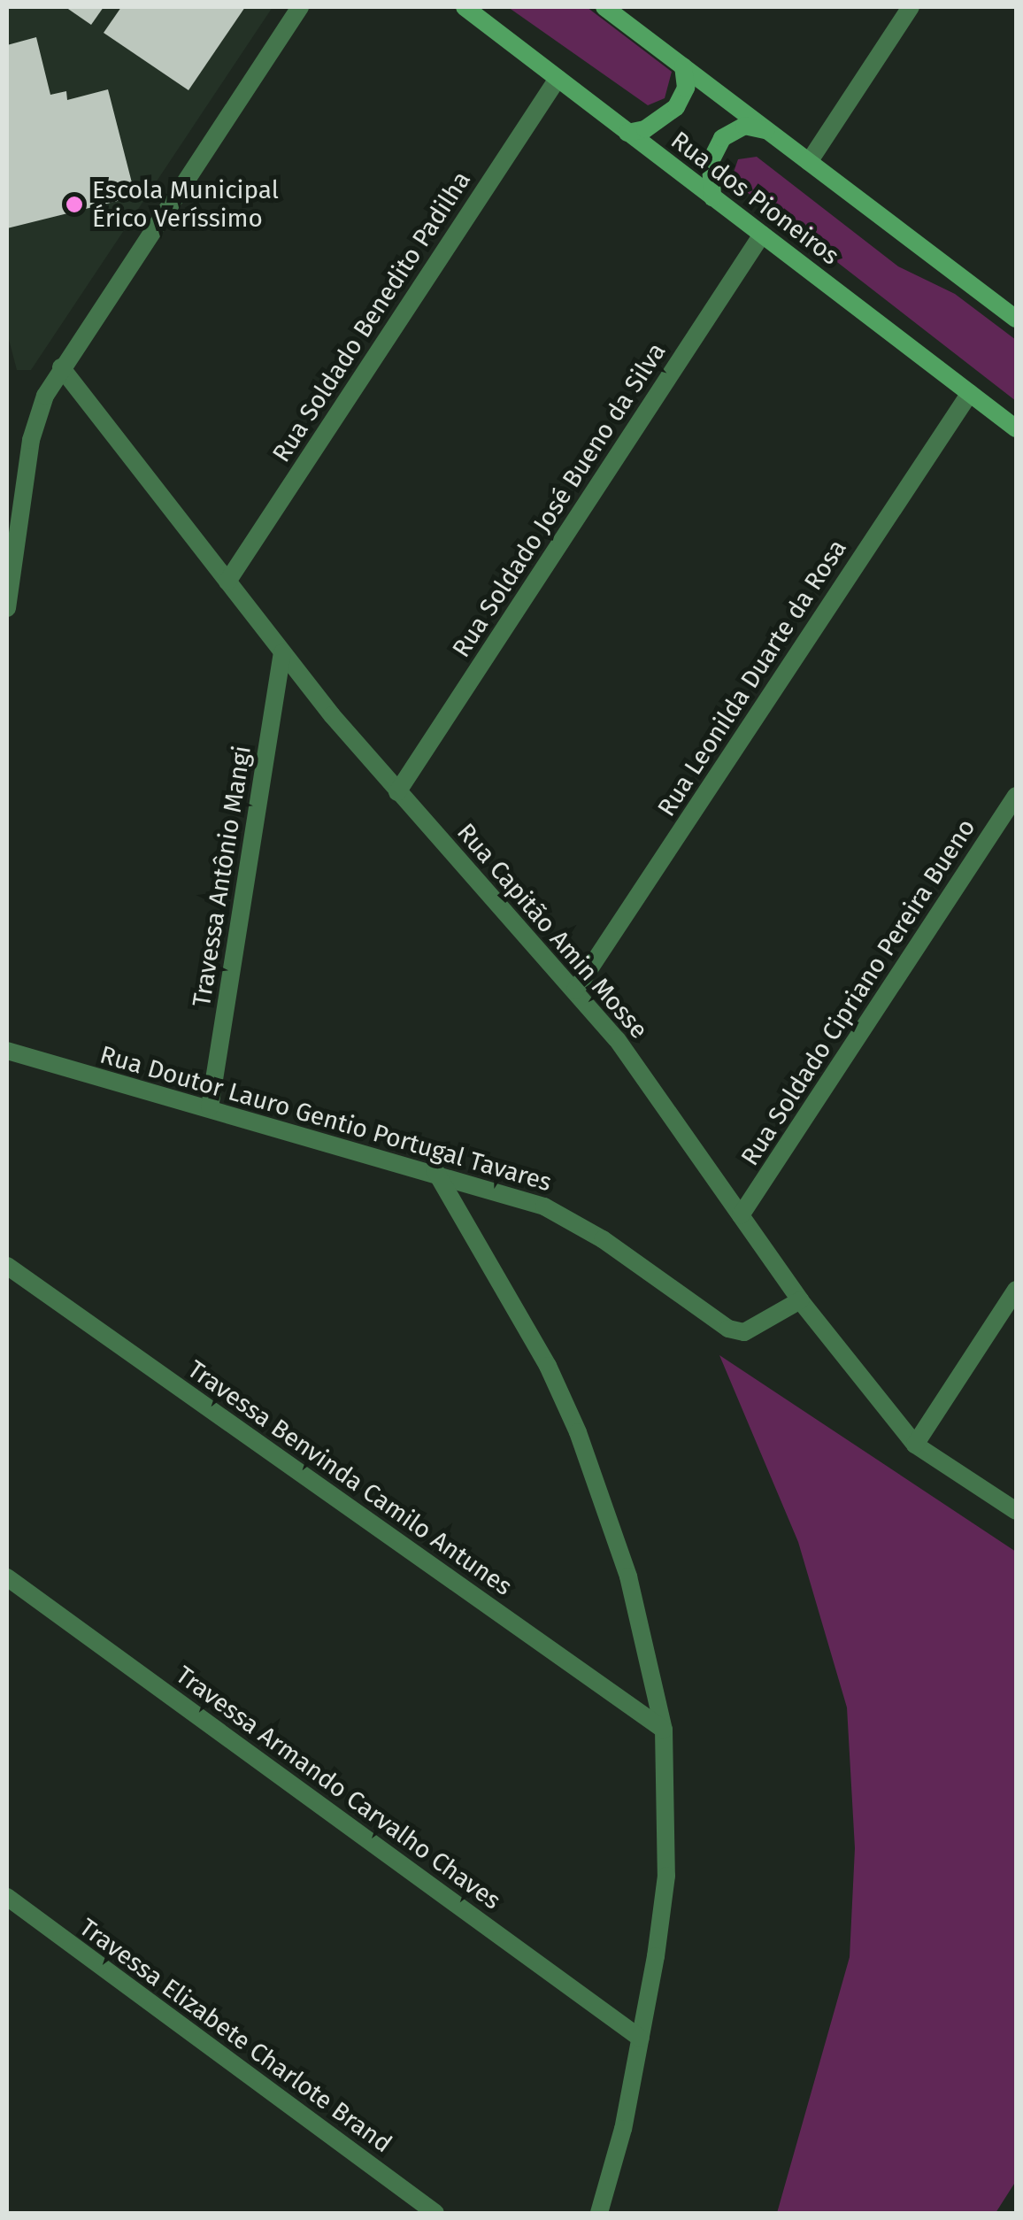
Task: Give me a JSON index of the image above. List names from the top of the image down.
{
  "streets": {
    "main road": ["Rua dos Pioneiros"],
    "street": [
      "Rua Soldado Benedito Padilha",
      "Rua Soldado José Bueno da Silva",
      "Rua Leonilda Duarte da Rosa",
      "Travessa Antônio Mangi",
      "Rua Capitão Amin Mosse",
      "Rua Soldado Cipriano Pereira Bueno",
      "Rua Doutor Lauro Gentio Portugal Tavares",
      "Travessa Benvinda Camilo Antunes",
      "Travessa Armando Carvalho Chaves",
      "Travessa Elizabete Charlote Brand"
    ]
  },
  "crossings": [
    ["Rua dos Pioneiros", "Rua Soldado Benedito Padilha"],
    ["Rua dos Pioneiros", "Rua Soldado José Bueno da Silva"],
    ["Rua dos Pioneiros", "Rua Leonilda Duarte da Rosa"],
    ["Rua Soldado Benedito Padilha", "Rua Capitão Amin Mosse"],
    ["Rua Soldado José Bueno da Silva", "Rua Capitão Amin Mosse"],
    ["Rua Leonilda Duarte da Rosa", "Rua Capitão Amin Mosse"],
    ["Travessa Antônio Mangi", "Rua Capitão Amin Mosse"],
    ["Travessa Antônio Mangi", "Rua Doutor Lauro Gentio Portugal Tavares"],
    ["Rua Capitão Amin Mosse", "Rua Soldado Cipriano Pereira Bueno"],
    ["Rua Capitão Amin Mosse", "Rua Doutor Lauro Gentio Portugal Tavares"]
  ],
  "places": ["Escola Municipal Érico Veríssimo"]
}
